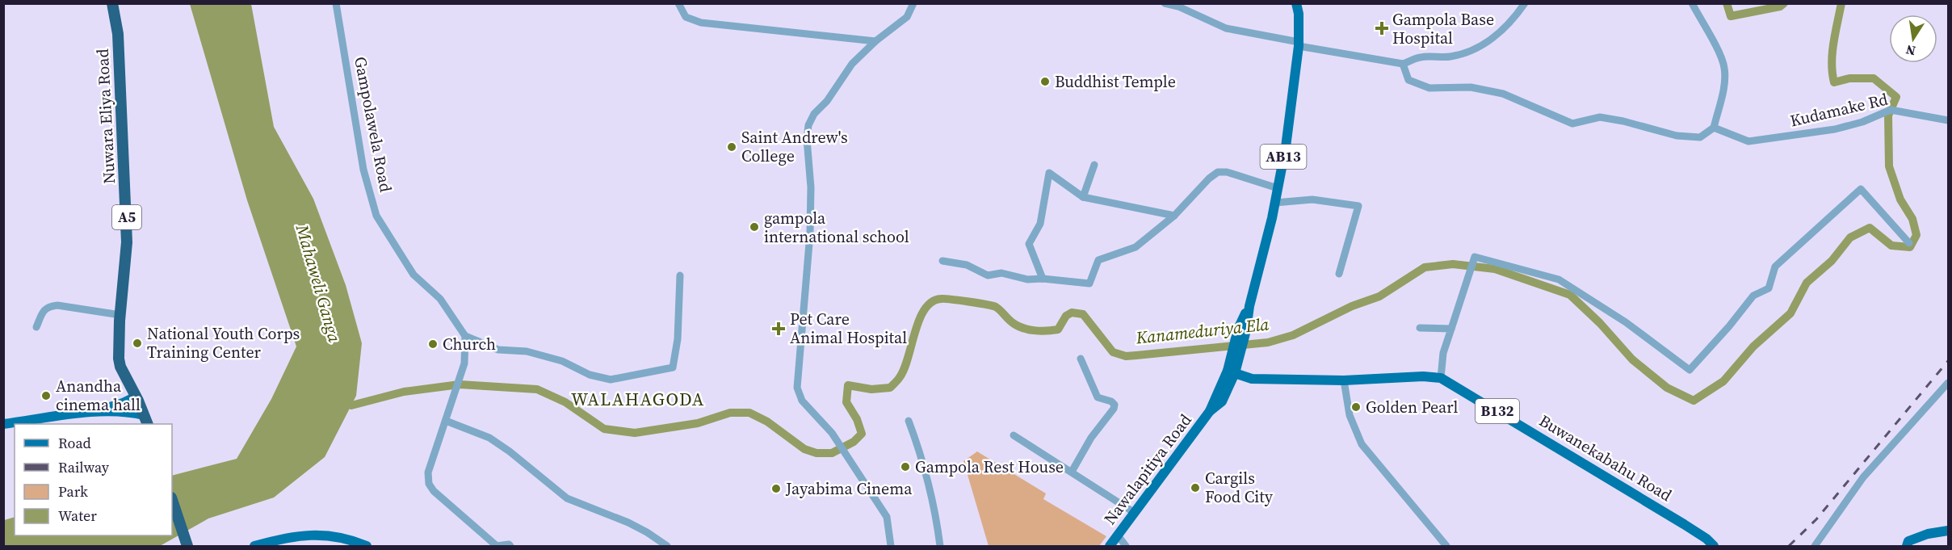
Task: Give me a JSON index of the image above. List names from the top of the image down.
{
  "streets": {
    "highway": ["Nuwara Eliya Road", "A5"],
    "main road": [
      "AB13",
      "B132",
      "Buwanekabahu Road",
      "Nawalapitiya Road"
    ],
    "street": ["Kudamake Rd", "Gampolawela Road"]
  },
  "crossings": [
    ["AB13", "Nawalapitiya Road"],
    ["Buwanekabahu Road", "Nawalapitiya Road"]
  ],
  "districts": ["WALAHAGODA"],
  "water": ["Mahaweli Ganga", "Kanameduriya Ela"],
  "places": {
    "health": ["Gampola Base Hospital", "Pet Care Animal Hospital"],
    "other": [
      "Buddhist Temple",
      "Saint Andrew's College",
      "gampola international school",
      "National Youth Corps Training Center",
      "Church",
      "Anandha cinema hall",
      "Golden Pearl",
      "Gampola Rest House",
      "Cargils Food City",
      "Jayabima Cinema"
    ]
  },
  "legend": [
    "Road",
    "Railway",
    "Park",
    "Water"
  ],
  "north": "bottom"
}
